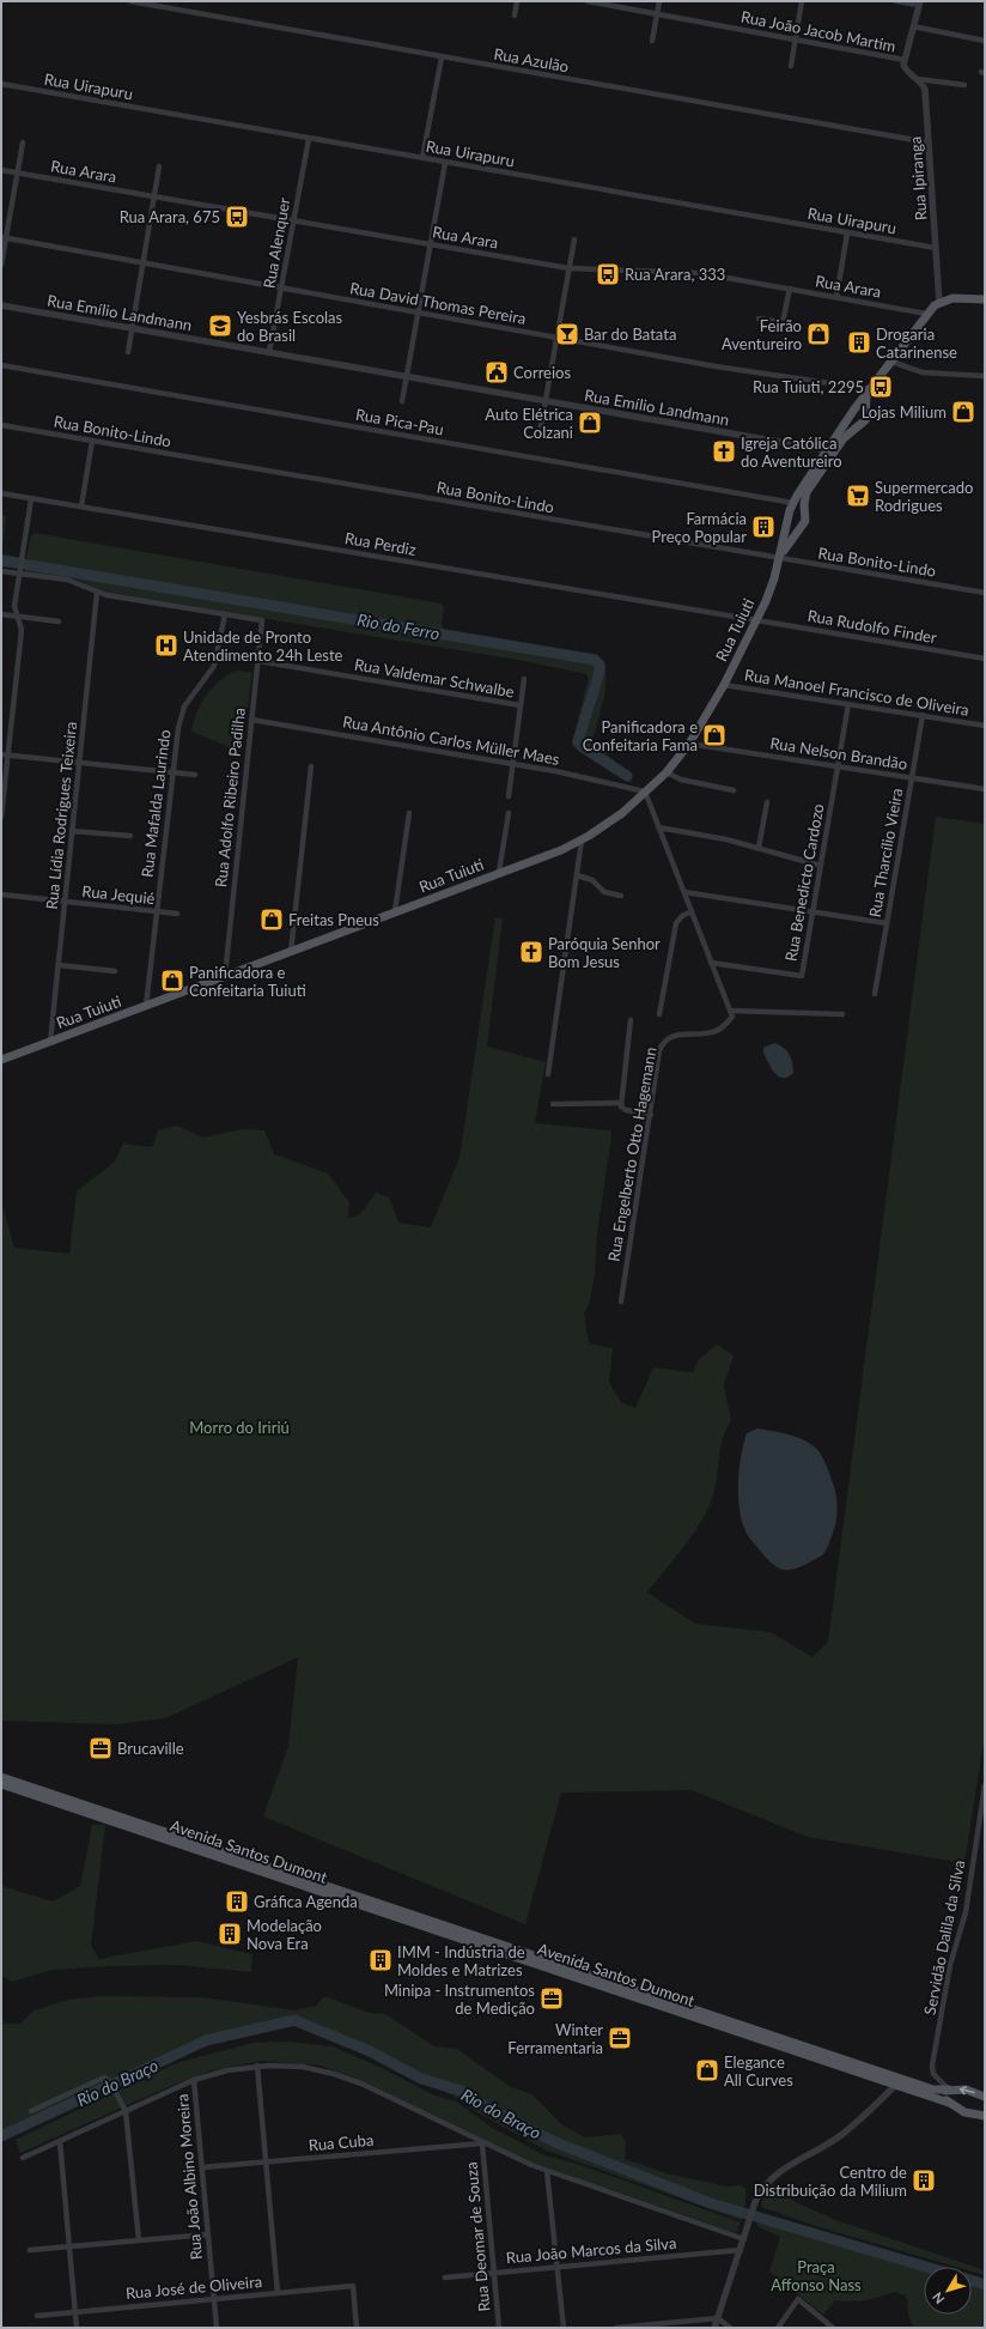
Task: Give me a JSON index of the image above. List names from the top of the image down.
{
  "streets": {
    "main road": ["Rua Tuiuti", "Avenida Santos Dumont"],
    "street": [
      "Rua João Jacob Martim",
      "Rua Azulão",
      "Rua Uirapuru",
      "Rua Arara",
      "Rua Ipiranga",
      "Rua Alenquer",
      "Rua David Thomas Pereira",
      "Rua Emílio Landmann",
      "Rua Pica-Pau",
      "Rua Bonito-Lindo",
      "Rua Perdiz",
      "Rua Rudolfo Finder",
      "Rua Valdemar Schwalbe",
      "Rua Manoel Francisco de Oliveira",
      "Rua Antônio Carlos Müller Maes",
      "Rua Nelson Brandão",
      "Rua Adolfo Ribeiro Padilha",
      "Rua Mafalda Laurindo",
      "Rua Lídia Rodrigues Teixeira",
      "Rua Tharcílio Vieira",
      "Rua Benedicto Cardozo",
      "Rua Jequié",
      "Rua Engelberto Otto Hagemann",
      "Servidão Dalila da Silva",
      "Rua Cuba",
      "Rua João Albino Moreira",
      "Rua Deomar de Souza",
      "Rua João Marcos da Silva",
      "Rua José de Oliveira"
    ]
  },
  "crossings": [
    ["Rua João Jacob Martim", "Rua Ipiranga"],
    ["Rua Azulão", "Rua Ipiranga"],
    ["Rua Uirapuru", "Rua Ipiranga"],
    ["Rua Uirapuru", "Rua Alenquer"],
    ["Rua Arara", "Rua Alenquer"],
    ["Rua Arara", "Rua Tuiuti"],
    ["Rua Ipiranga", "Rua Tuiuti"],
    ["Rua Alenquer", "Rua David Thomas Pereira"],
    ["Rua Alenquer", "Rua Emílio Landmann"],
    ["Rua David Thomas Pereira", "Rua Tuiuti"],
    ["Rua Emílio Landmann", "Rua Tuiuti"],
    ["Rua Pica-Pau", "Rua Tuiuti"],
    ["Rua Bonito-Lindo", "Rua Tuiuti"],
    ["Rua Perdiz", "Rua Rudolfo Finder"],
    ["Rua Perdiz", "Rua Tuiuti"],
    ["Rua Rudolfo Finder", "Rua Tuiuti"],
    ["Rua Tuiuti", "Rua Manoel Francisco de Oliveira"],
    ["Rua Tuiuti", "Rua Antônio Carlos Müller Maes"],
    ["Rua Tuiuti", "Rua Nelson Brandão"],
    ["Rua Tuiuti", "Rua Adolfo Ribeiro Padilha"],
    ["Rua Tuiuti", "Rua Mafalda Laurindo"],
    ["Rua Tuiuti", "Rua Lídia Rodrigues Teixeira"],
    ["Rua Valdemar Schwalbe", "Rua Adolfo Ribeiro Padilha"],
    ["Rua Manoel Francisco de Oliveira", "Rua Tharcílio Vieira"],
    ["Rua Manoel Francisco de Oliveira", "Rua Benedicto Cardozo"],
    ["Rua Antônio Carlos Müller Maes", "Rua Adolfo Ribeiro Padilha"],
    ["Rua Nelson Brandão", "Rua Tharcílio Vieira"],
    ["Rua Nelson Brandão", "Rua Benedicto Cardozo"],
    ["Rua Adolfo Ribeiro Padilha", "Rua Mafalda Laurindo"],
    ["Rua Mafalda Laurindo", "Rua Jequié"],
    ["Rua Lídia Rodrigues Teixeira", "Rua Jequié"],
    ["Avenida Santos Dumont", "Servidão Dalila da Silva"],
    ["Rua Cuba", "Rua João Albino Moreira"],
    ["Rua Cuba", "Rua Deomar de Souza"],
    ["Rua João Albino Moreira", "Rua José de Oliveira"],
    ["Rua Deomar de Souza", "Rua João Marcos da Silva"]
  ],
  "water": ["Rio do Ferro", "Rio do Braço"],
  "parks": ["Morro do Iririú", "Praça Affonso Nass"],
  "places": {
    "bus stop": ["Rua Arara, 675", "Rua Arara, 333", "Rua Tuiuti, 2295"],
    "school or university": ["Yesbrás Escolas do Brasil"],
    "bar": ["Bar do Batata"],
    "shop": [
      "Feirão Aventureiro",
      "Lojas Milium",
      "Auto Elétrica Colzani",
      "Panificadora e Confeitaria Fama",
      "Freitas Pneus",
      "Panificadora e Confeitaria Tuiuti",
      "Elegance All Curves"
    ],
    "building": [
      "Drogaria Catarinense",
      "Farmácia Preço Popular",
      "Gráfica Agenda",
      "Modelação Nova Era",
      "IMM - Indústria de Moldes e Matrizes",
      "Centro de Distribuição da Milium"
    ],
    "public building": ["Correios"],
    "church": ["Igreja Católica do Aventureiro", "Paróquia Senhor Bom Jesus"],
    "supermarket": ["Supermercado Rodrigues"],
    "hospital": ["Unidade de Pronto Atendimento 24h Leste"],
    "office": ["Brucaville", "Minipa - Instrumentos de Medição", "Winter Ferramentaria"]
  },
  "north": "bottom left"
}
